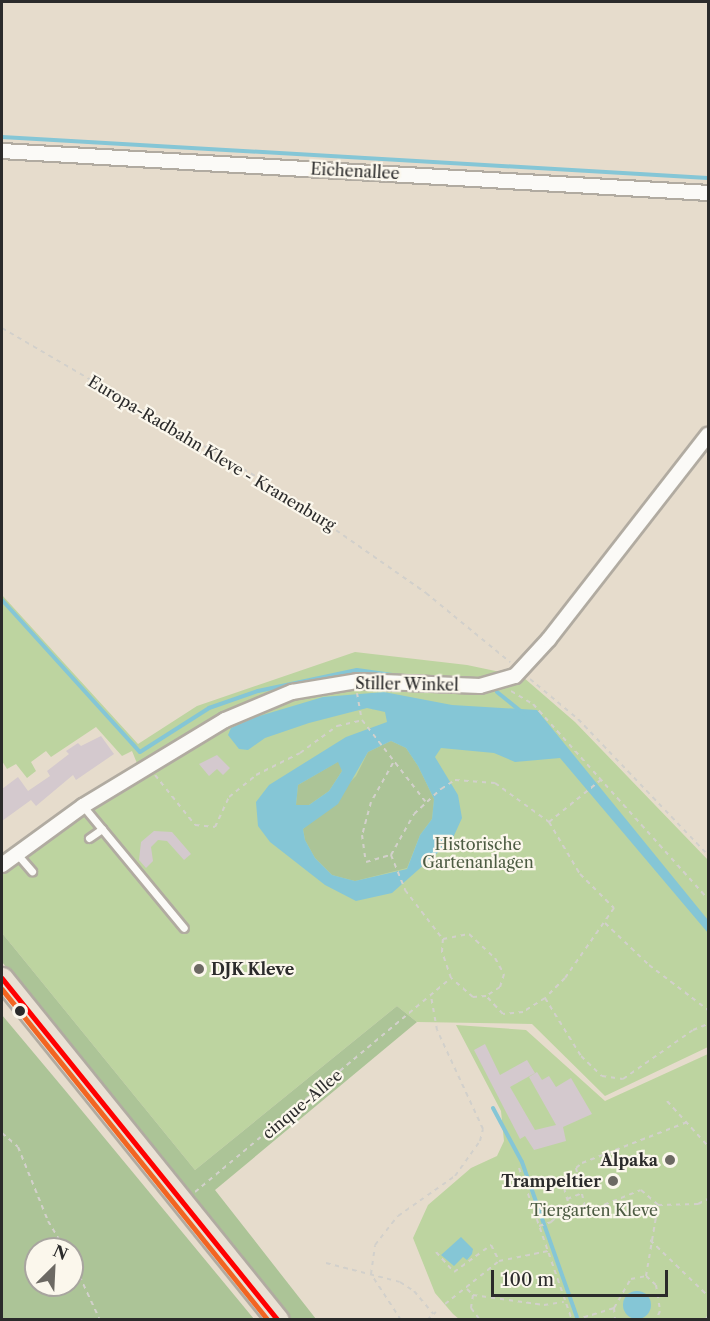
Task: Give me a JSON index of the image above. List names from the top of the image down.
{
  "streets": {
    "street": ["Eichenallee", "Stiller Winkel"],
    "path": ["Europa-Radbahn Kleve - Kranenburg", "cinque-Allee"]
  },
  "crossings": [
    ["Europa-Radbahn Kleve - Kranenburg", "Stiller Winkel"]
  ],
  "parks": ["Historische Gartenanlagen", "Tiergarten Kleve"],
  "places": ["DJK Kleve", "Alpaka", "Trampeltier"],
  "scale_bar": "100 m",
  "north": "top right"
}
